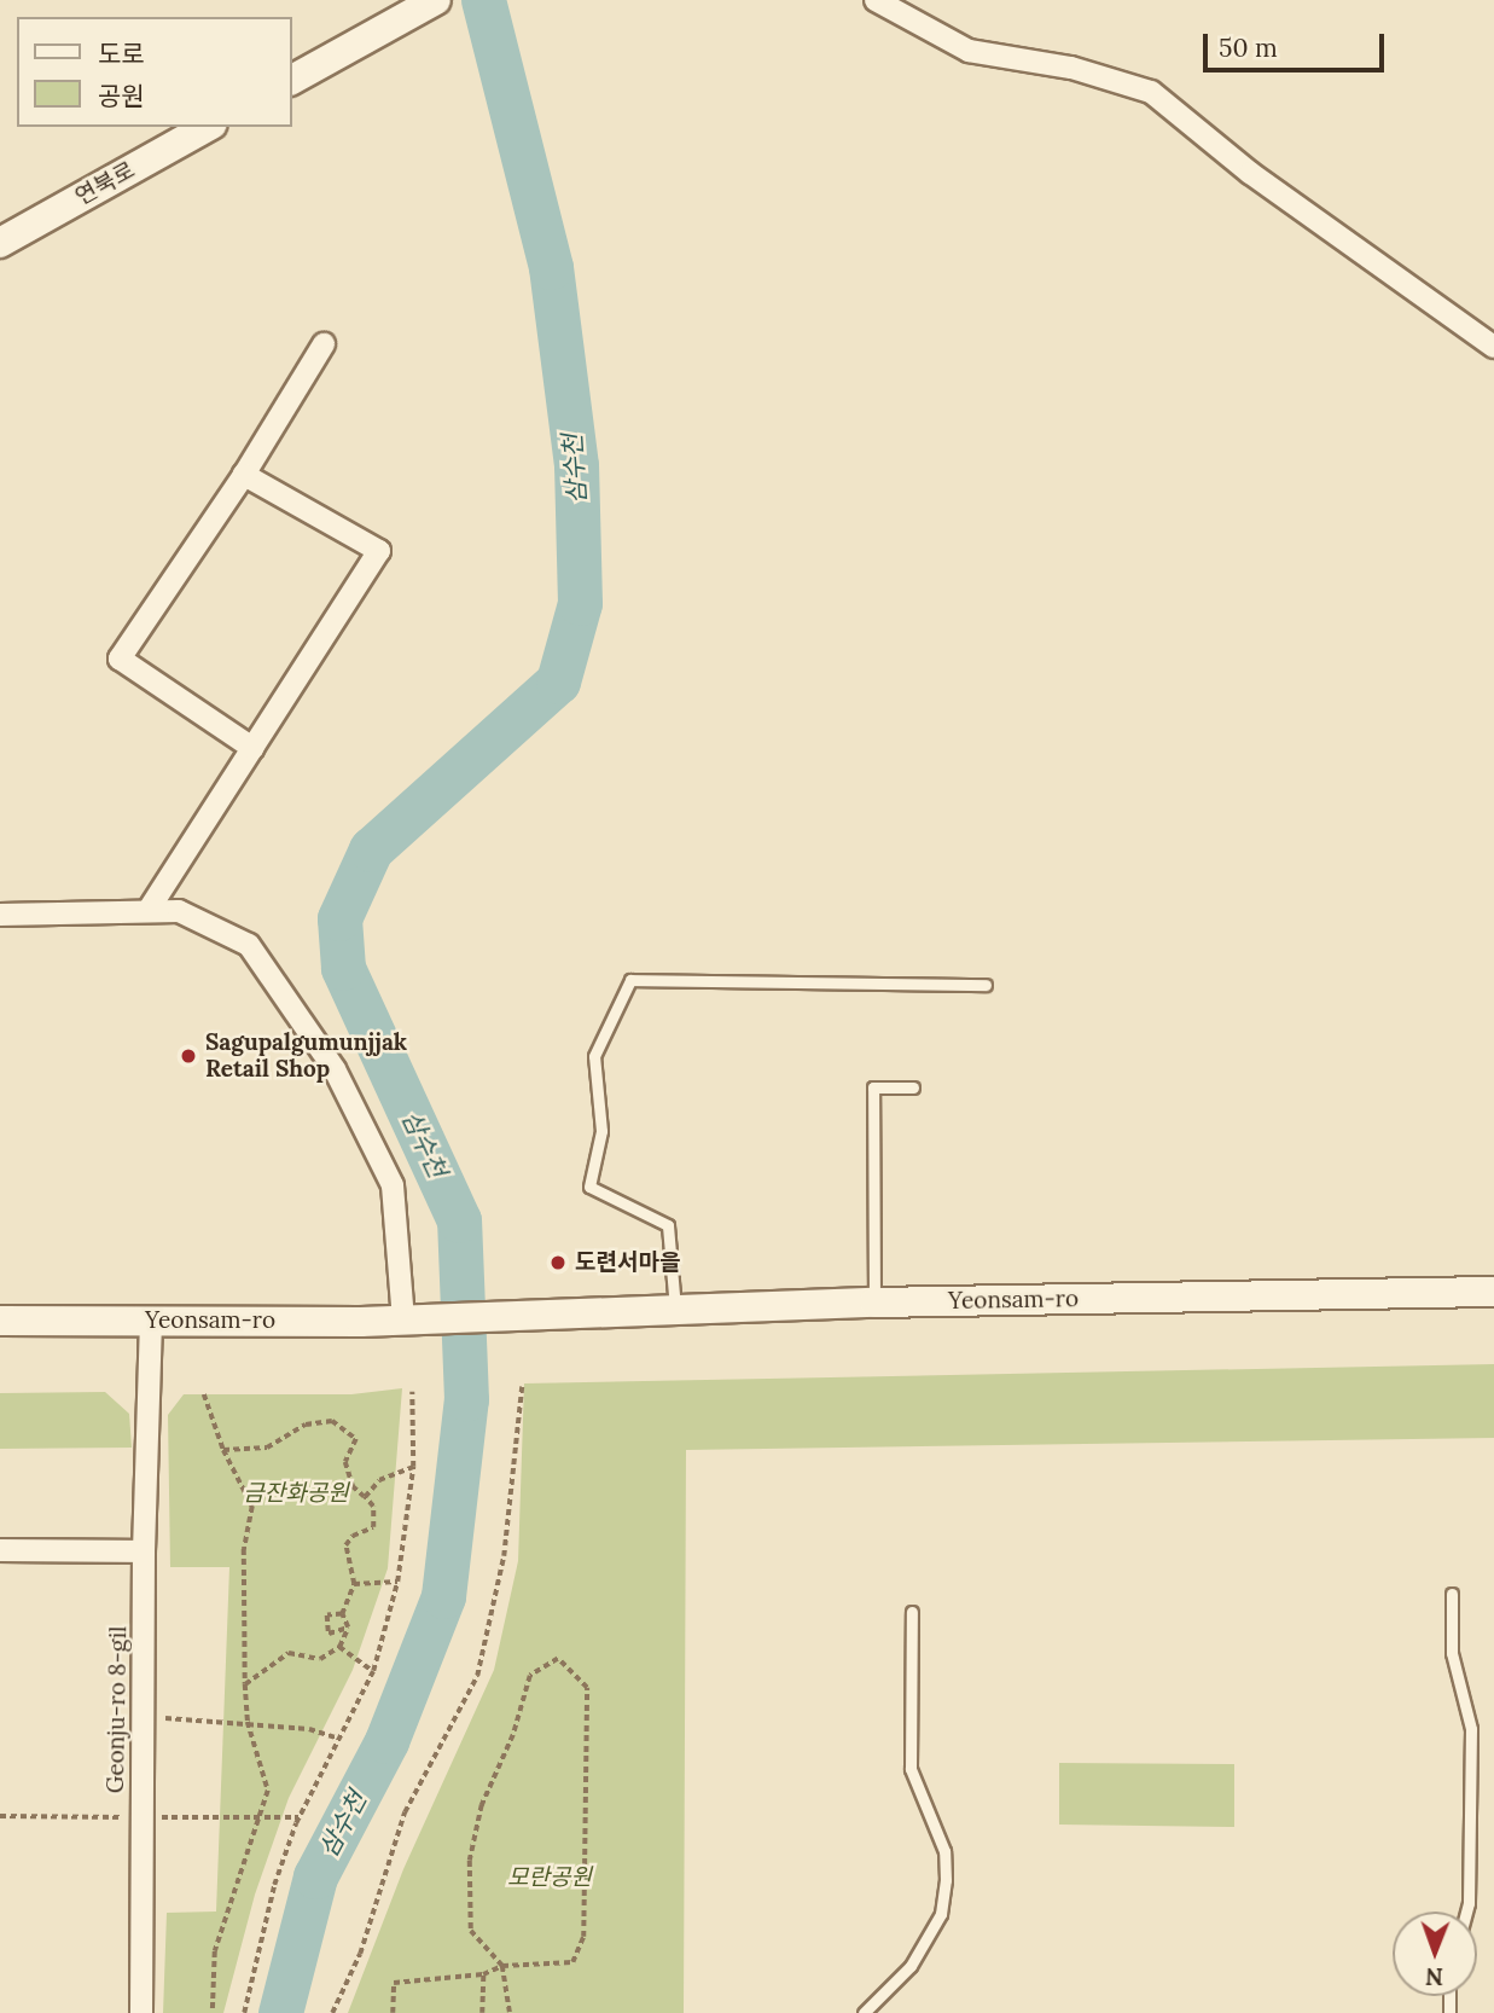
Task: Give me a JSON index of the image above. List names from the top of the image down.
{
  "streets": {
    "main road": ["연북로", "Yeonsam-ro"],
    "street": ["Geonju-ro 8-gil"]
  },
  "crossings": [
    ["Yeonsam-ro", "Geonju-ro 8-gil"]
  ],
  "water": ["삼수천"],
  "parks": ["금잔화공원", "모란공원"],
  "places": ["Sagupalgumunjjak Retail Shop", "도련서마을"],
  "legend": ["도로", "공원"],
  "scale_bar": "50 m",
  "north": "bottom"
}
